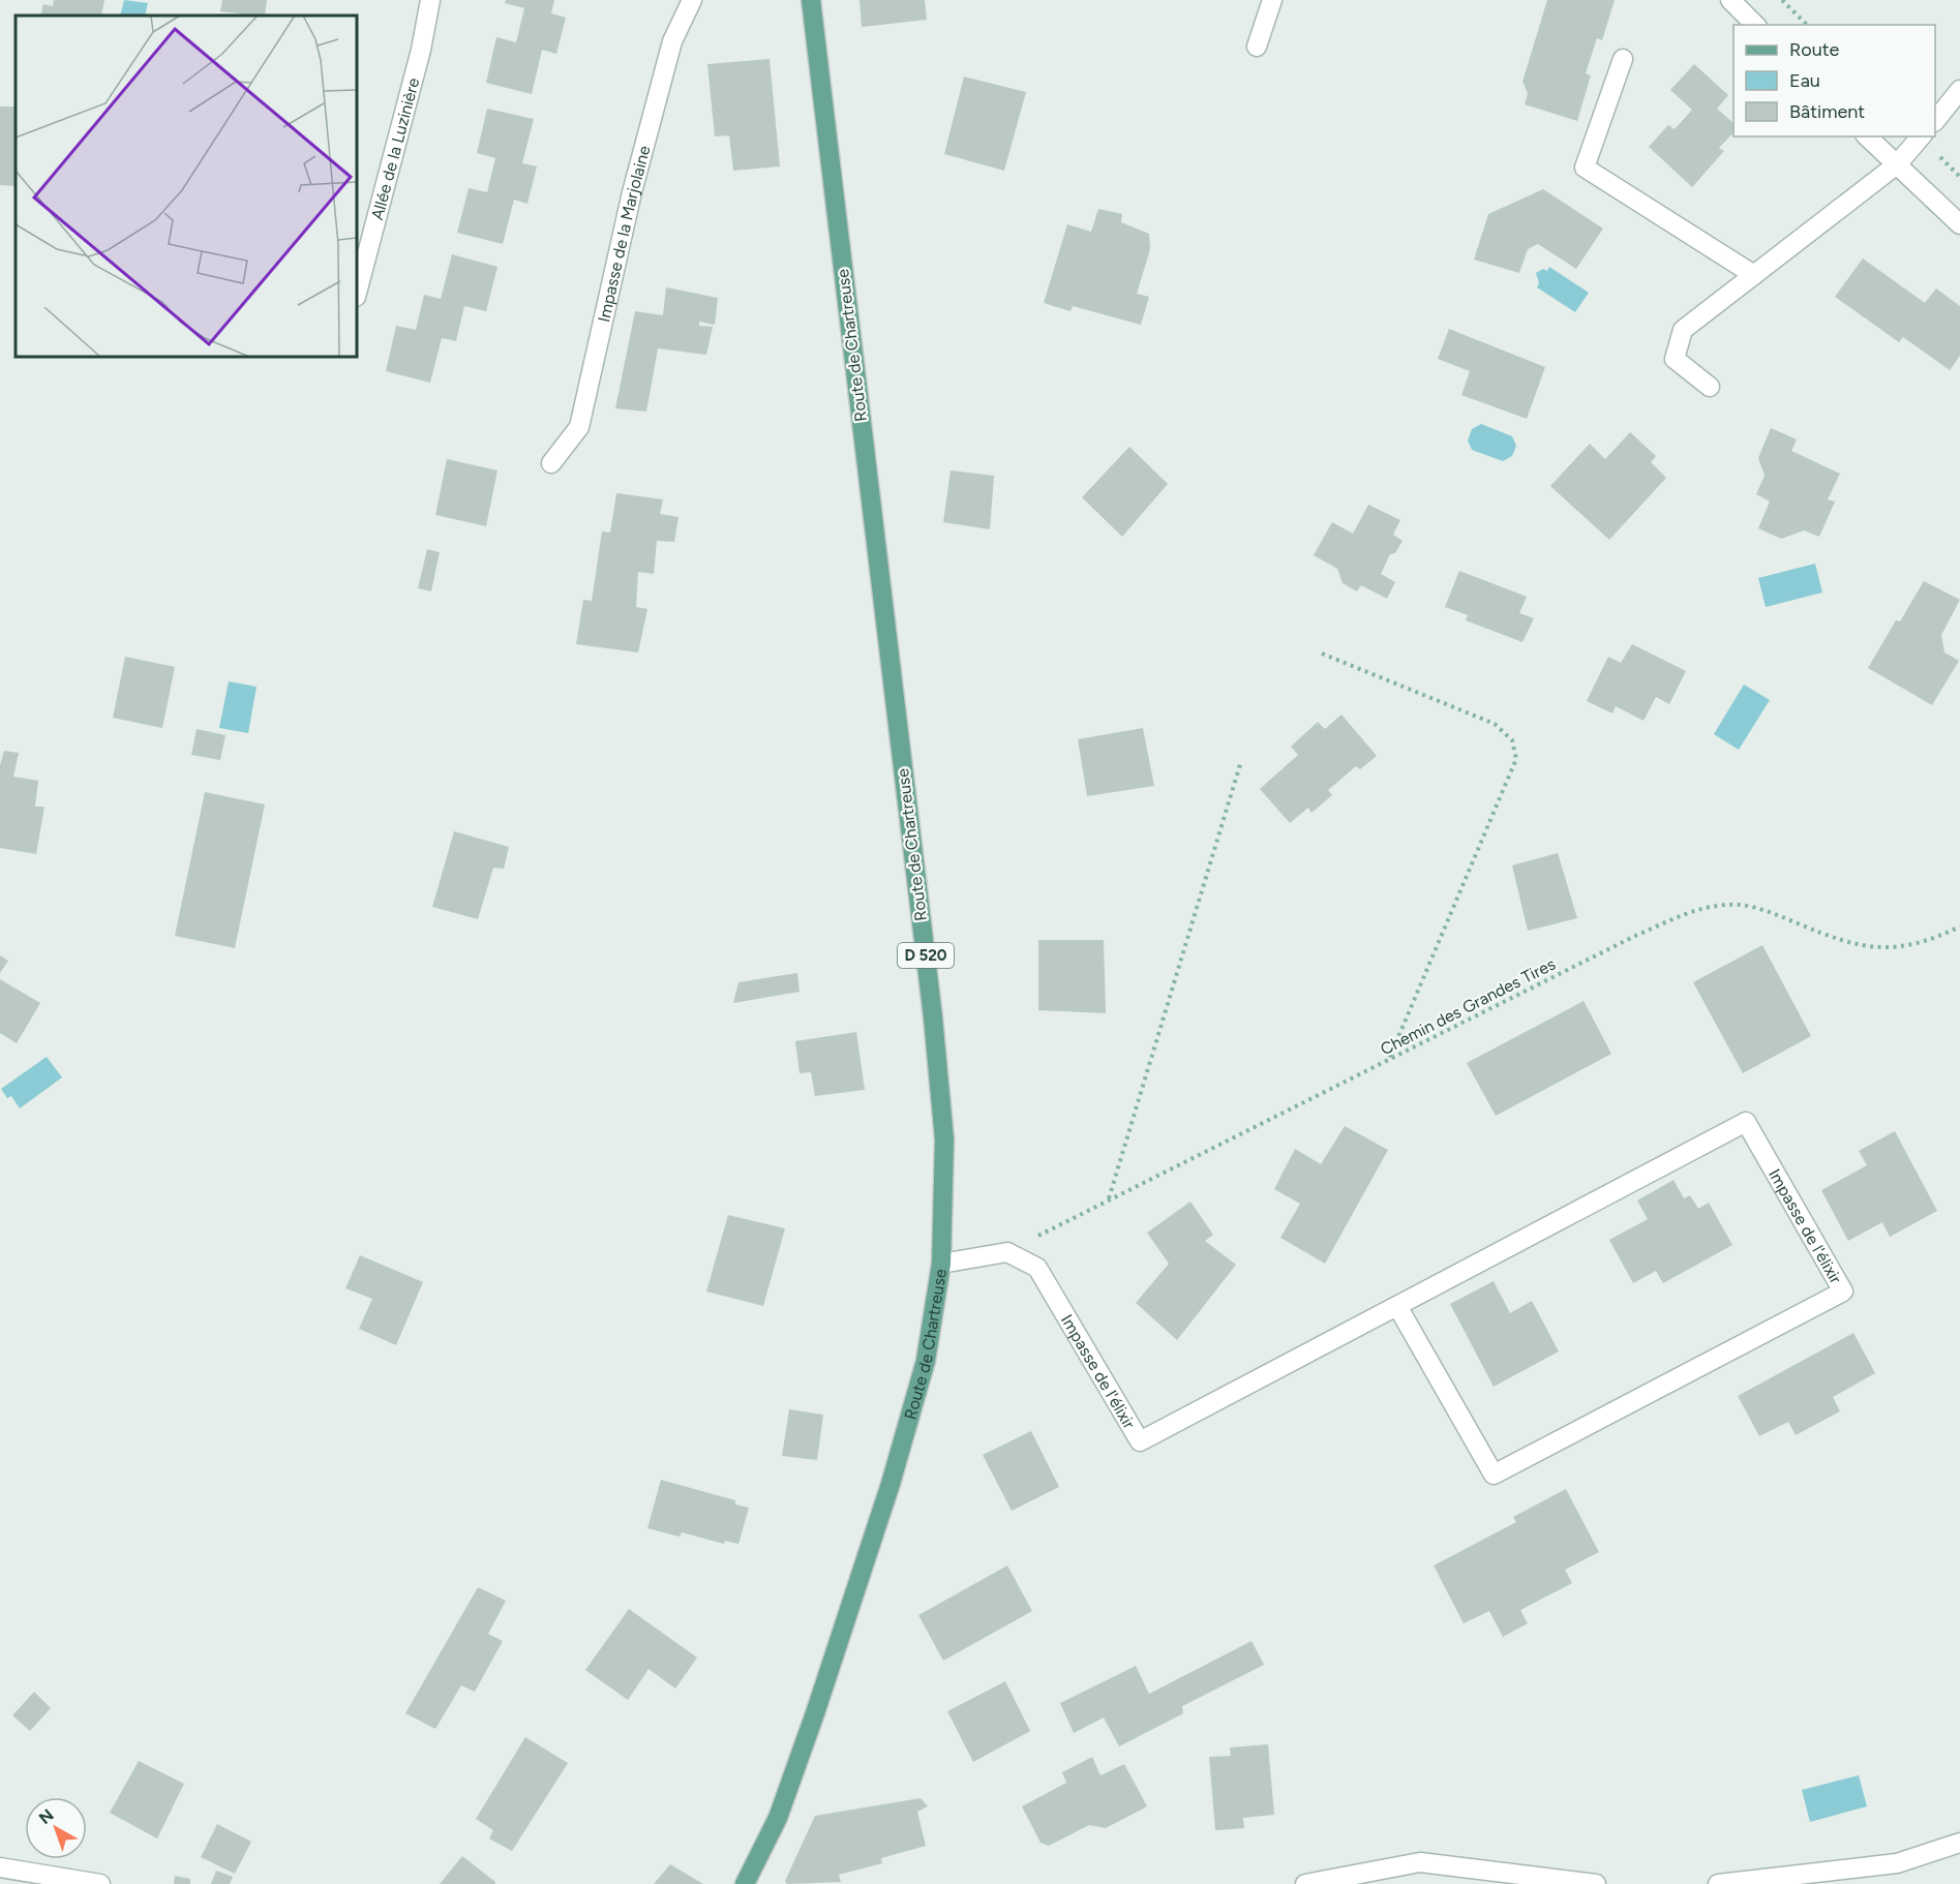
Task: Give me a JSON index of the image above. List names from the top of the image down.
{
  "streets": {
    "main road": ["Route de Chartreuse", "D 520"],
    "street": ["Allée de la Luzinière", "Impasse de la Marjolaine", "Impasse de l'élixir"],
    "path": ["Chemin des Grandes Tires"]
  },
  "crossings": [
    ["Chemin des Grandes Tires", "Impasse de l'élixir"]
  ],
  "legend": ["Route", "Eau", "Bâtiment"],
  "north": "top left"
}
